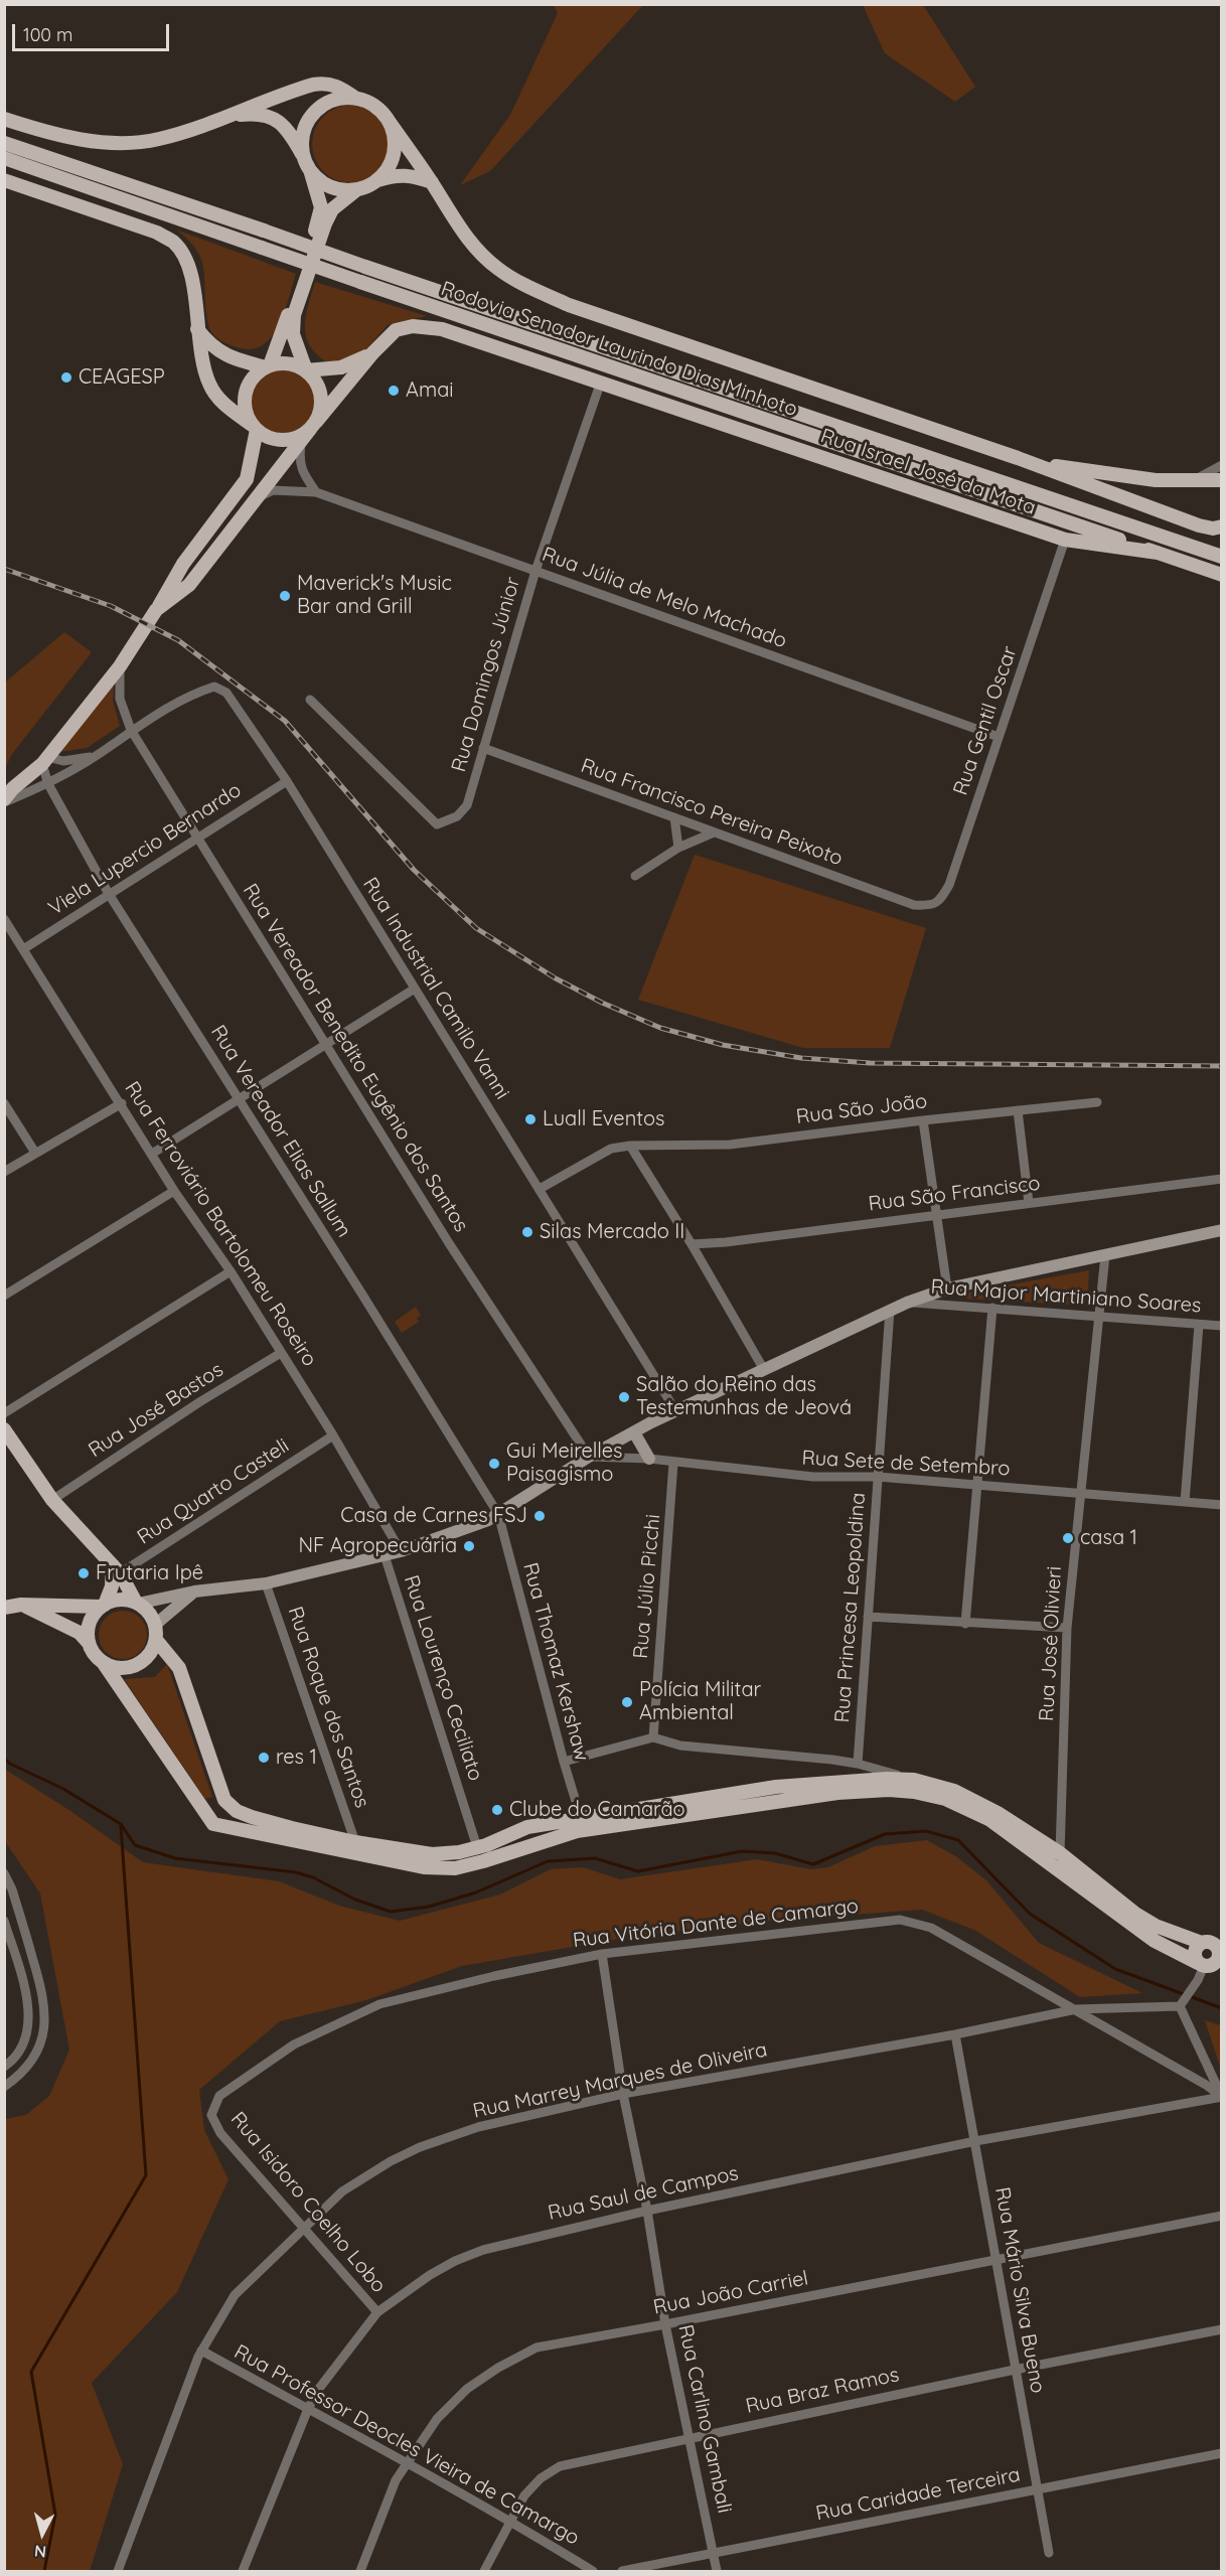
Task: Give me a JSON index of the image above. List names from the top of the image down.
{
  "streets": {
    "main road": ["Rodovia Senador Laurindo Dias Minhoto", "Rua Israel José da Mota"],
    "street": [
      "Rua Júlia de Melo Machado",
      "Rua Domingos Júnior",
      "Rua Gentil Oscar",
      "Rua Francisco Pereira Peixoto",
      "Viela Lupercio Bernardo",
      "Rua Industrial Camilo Vanni",
      "Rua Vereador Benedito Eugênio dos Santos",
      "Rua São João",
      "Rua Vereador Elias Sallum",
      "Rua São Francisco",
      "Rua Ferroviário Bartolomeu Roseiro",
      "Rua Major Martiniano Soares",
      "Rua José Bastos",
      "Rua Sete de Setembro",
      "Rua Quarto Casteli",
      "Rua Júlio Picchi",
      "Rua Princesa Leopoldina",
      "Rua José Olivieri",
      "Rua Thomaz Kershaw",
      "Rua Lourenço Ceciliato",
      "Rua Roque dos Santos",
      "Rua Vitória Dante de Camargo",
      "Rua Marrey Marques de Oliveira",
      "Rua Saul de Campos",
      "Rua Isidoro Coelho Lobo",
      "Rua Mário Silva Bueno",
      "Rua João Carriel",
      "Rua Braz Ramos",
      "Rua Carlino Gambali",
      "Rua Professor Deocles Vieira de Camargo",
      "Rua Caridade Terceira"
    ]
  },
  "crossings": [
    ["Rodovia Senador Laurindo Dias Minhoto", "Rua Israel José da Mota"],
    ["Rua Israel José da Mota", "Rua Júlia de Melo Machado"],
    ["Rua Israel José da Mota", "Rua Domingos Júnior"],
    ["Rua Israel José da Mota", "Rua Gentil Oscar"],
    ["Rua Júlia de Melo Machado", "Rua Domingos Júnior"],
    ["Rua Júlia de Melo Machado", "Rua Gentil Oscar"],
    ["Rua Domingos Júnior", "Rua Francisco Pereira Peixoto"],
    ["Rua Gentil Oscar", "Rua Francisco Pereira Peixoto"],
    ["Viela Lupercio Bernardo", "Rua Industrial Camilo Vanni"],
    ["Viela Lupercio Bernardo", "Rua Vereador Benedito Eugênio dos Santos"],
    ["Viela Lupercio Bernardo", "Rua Vereador Elias Sallum"],
    ["Viela Lupercio Bernardo", "Rua Ferroviário Bartolomeu Roseiro"],
    ["Rua Industrial Camilo Vanni", "Rua Vereador Benedito Eugênio dos Santos"],
    ["Rua Industrial Camilo Vanni", "Rua São João"],
    ["Rua Vereador Benedito Eugênio dos Santos", "Rua Sete de Setembro"],
    ["Rua Vereador Elias Sallum", "Rua Thomaz Kershaw"],
    ["Rua Ferroviário Bartolomeu Roseiro", "Rua José Bastos"],
    ["Rua Ferroviário Bartolomeu Roseiro", "Rua Quarto Casteli"],
    ["Rua Major Martiniano Soares", "Rua José Olivieri"],
    ["Rua Sete de Setembro", "Rua Júlio Picchi"],
    ["Rua Sete de Setembro", "Rua Princesa Leopoldina"],
    ["Rua Sete de Setembro", "Rua José Olivieri"],
    ["Rua Vitória Dante de Camargo", "Rua Marrey Marques de Oliveira"],
    ["Rua Vitória Dante de Camargo", "Rua Saul de Campos"],
    ["Rua Vitória Dante de Camargo", "Rua Isidoro Coelho Lobo"],
    ["Rua Vitória Dante de Camargo", "Rua Carlino Gambali"],
    ["Rua Marrey Marques de Oliveira", "Rua Isidoro Coelho Lobo"],
    ["Rua Marrey Marques de Oliveira", "Rua Mário Silva Bueno"],
    ["Rua Marrey Marques de Oliveira", "Rua Carlino Gambali"],
    ["Rua Marrey Marques de Oliveira", "Rua Professor Deocles Vieira de Camargo"],
    ["Rua Saul de Campos", "Rua Isidoro Coelho Lobo"],
    ["Rua Saul de Campos", "Rua Mário Silva Bueno"],
    ["Rua Saul de Campos", "Rua Carlino Gambali"],
    ["Rua Saul de Campos", "Rua Professor Deocles Vieira de Camargo"],
    ["Rua Mário Silva Bueno", "Rua João Carriel"],
    ["Rua Mário Silva Bueno", "Rua Braz Ramos"],
    ["Rua Mário Silva Bueno", "Rua Caridade Terceira"],
    ["Rua João Carriel", "Rua Carlino Gambali"],
    ["Rua João Carriel", "Rua Professor Deocles Vieira de Camargo"],
    ["Rua Braz Ramos", "Rua Carlino Gambali"],
    ["Rua Braz Ramos", "Rua Professor Deocles Vieira de Camargo"],
    ["Rua Carlino Gambali", "Rua Caridade Terceira"]
  ],
  "places": [
    "CEAGESP",
    "Amai",
    "Maverick's Music Bar and Grill",
    "Luall Eventos",
    "Silas Mercado II",
    "Salão do Reino das Testemunhas de Jeová",
    "Gui Meirelles Paisagismo",
    "Casa de Carnes FSJ",
    "casa 1",
    "NF Agropecuária",
    "Frutaria Ipê",
    "Polícia Militar Ambiental",
    "res 1",
    "Clube do Camarão"
  ],
  "scale_bar": "100 m",
  "north": "bottom"
}
